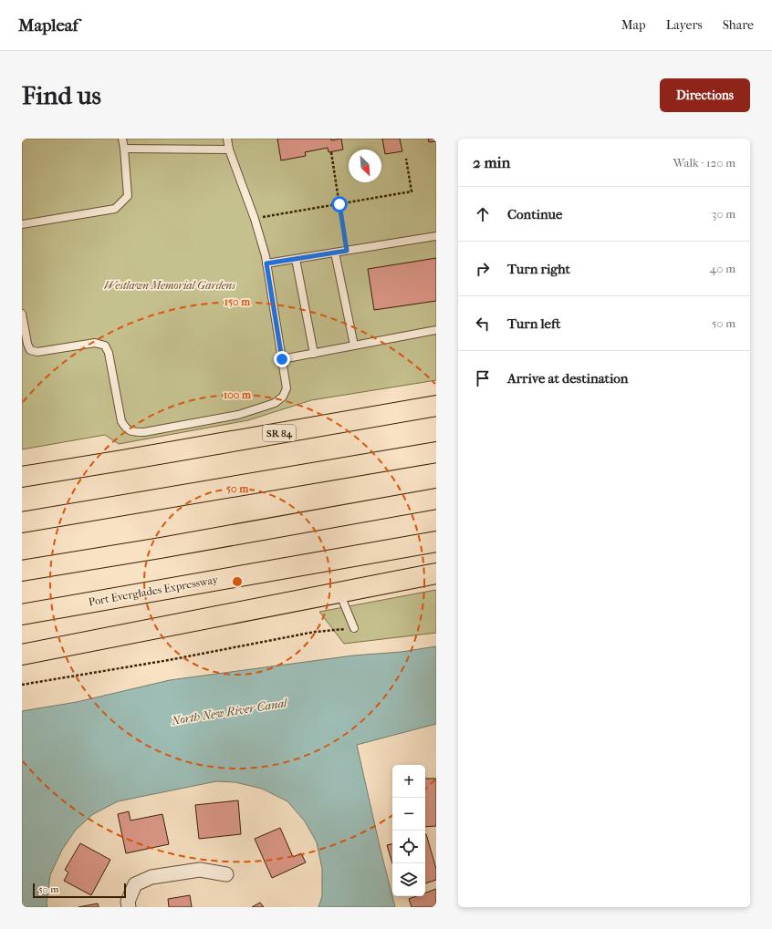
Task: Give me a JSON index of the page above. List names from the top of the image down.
{
  "streets": {
    "main road": ["SR 84", "Port Everglades Expressway"]
  },
  "water": ["North New River Canal"],
  "parks": ["Westlawn Memorial Gardens"],
  "scale_bar": "50 m",
  "north": "bottom right",
  "page": {
    "header": "Mapleaf",
    "nav": ["Map", "Layers", "Share"],
    "buttons": "Directions",
    "title": "Find us",
    "heading": ["2 min", "Walk · 120 m"],
    "list": [
      ["Continue", "30 m"],
      ["Turn right", "40 m"],
      ["Turn left", "50 m"],
      "Arrive at destination"
    ],
    "map_buttons": ["+", "−"],
    "scale": "50 m"
  },
  "rings": ["150 m", "100 m", "50 m"]
}
